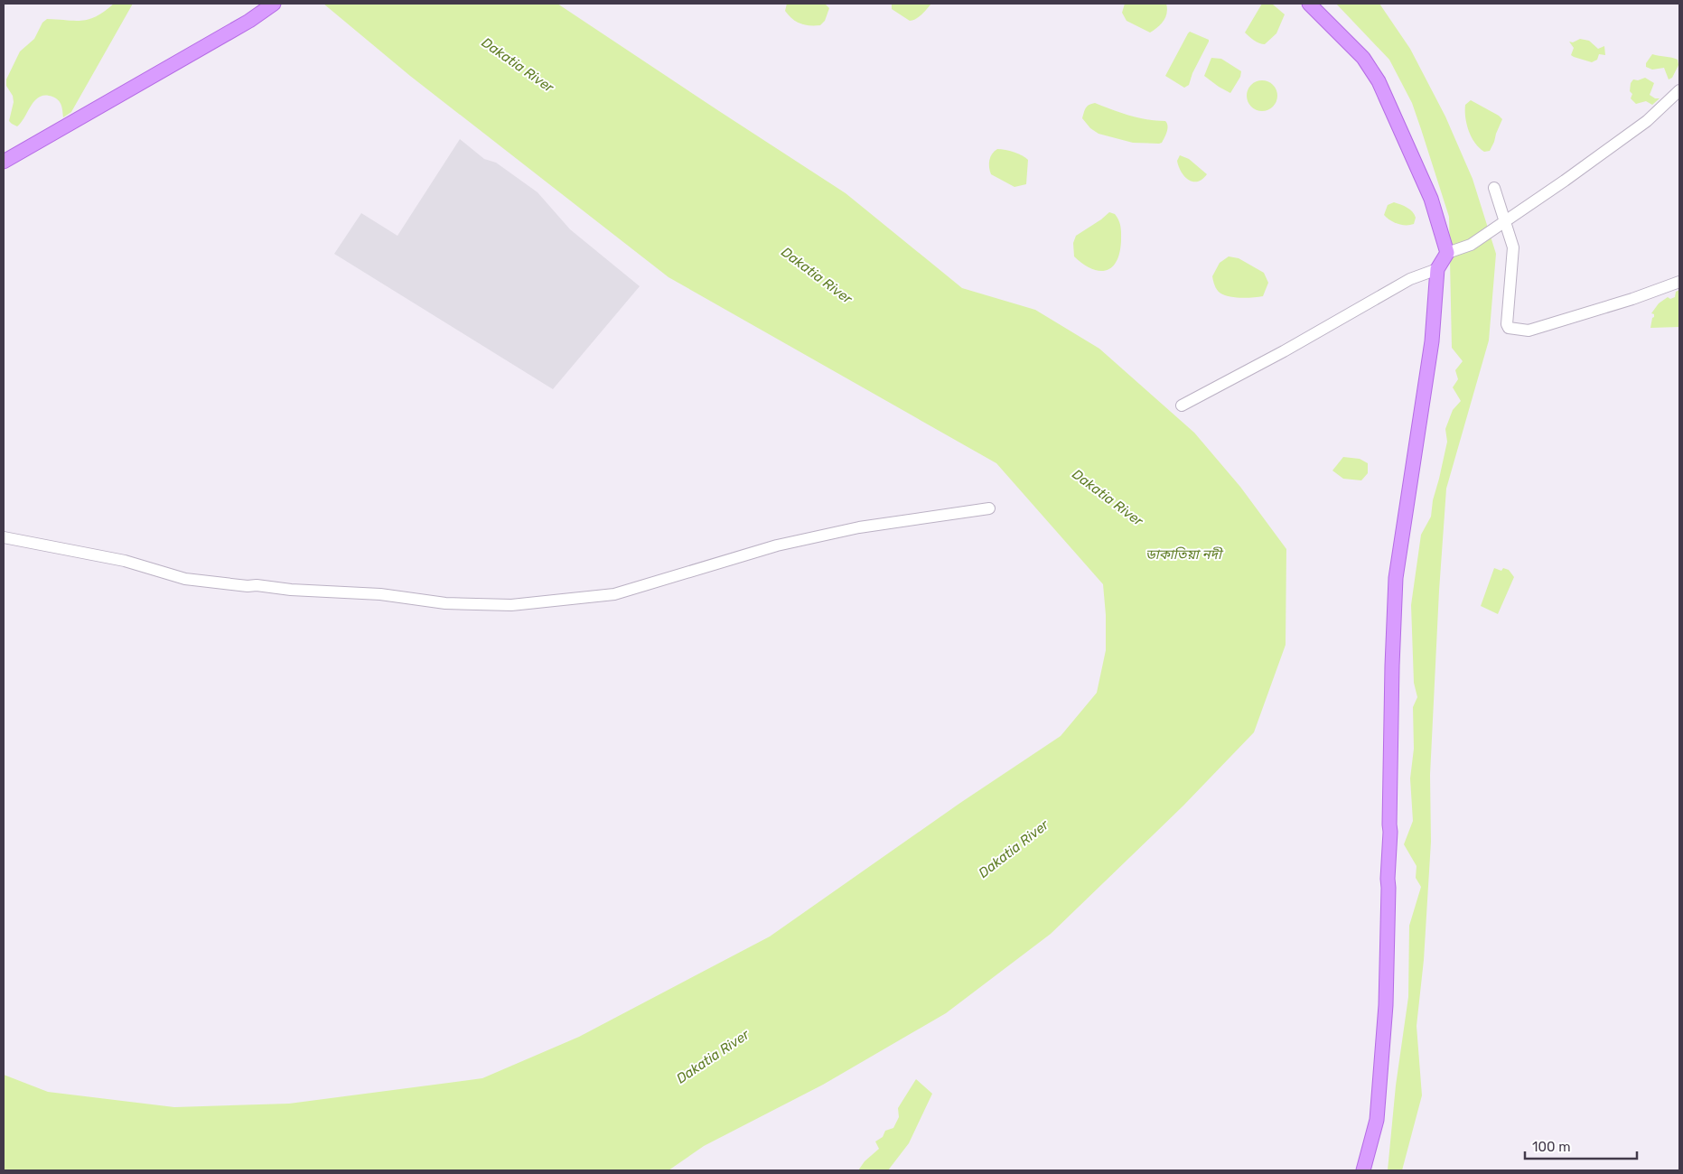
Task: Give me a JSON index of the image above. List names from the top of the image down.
{
  "water": ["Dakatia River", "ডাকাতিয়া নদী"],
  "scale_bar": "100 m"
}
